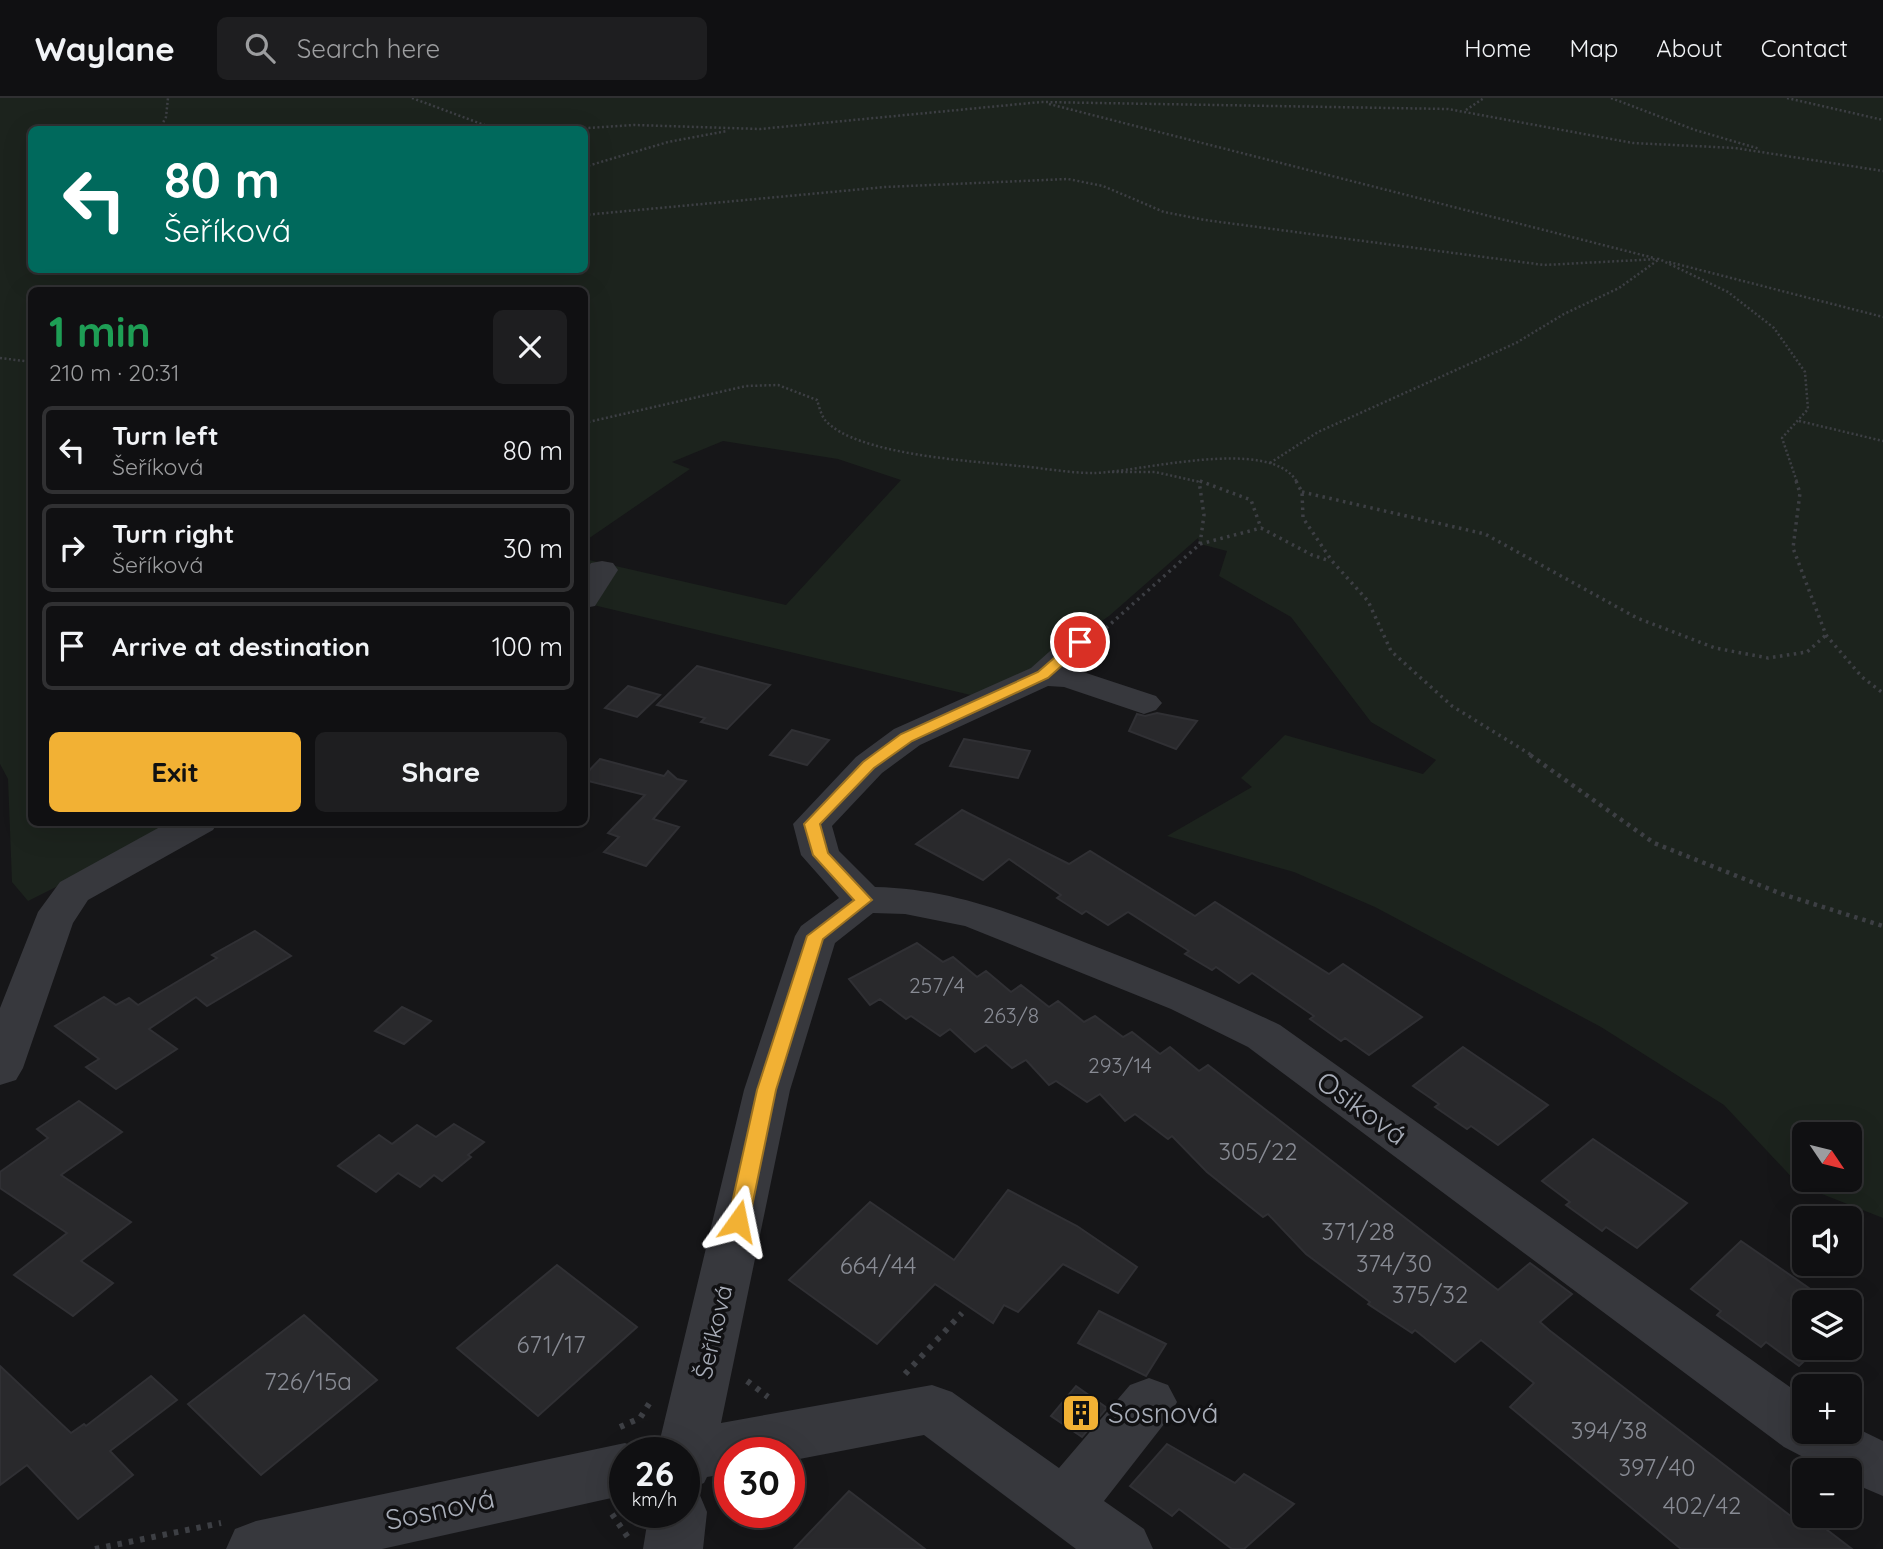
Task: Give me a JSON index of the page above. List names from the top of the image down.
{
  "streets": {
    "street": ["Osiková", "Šeříková", "Sosnová"]
  },
  "crossings": [
    ["Osiková", "Šeříková"]
  ],
  "places": {
    "building": ["Sosnová"]
  },
  "house_numbers": [
    "257/4",
    "263/8",
    "293/14",
    "305/22",
    "371/28",
    "374/30",
    "664/44",
    "375/32",
    "671/17",
    "726/15a",
    "394/38",
    "397/40",
    "402/42"
  ],
  "north": "bottom right",
  "page": {
    "header": "Waylane",
    "search": "Search here",
    "nav": [
      "Home",
      "Map",
      "About",
      "Contact"
    ],
    "turn": ["80 m", "Šeříková"],
    "heading": ["1 min", "210 m · 20:31"],
    "list": [
      {
        "name": "Turn left",
        "note": "Šeříková",
        "value": "80 m"
      },
      {
        "name": "Turn right",
        "note": "Šeříková",
        "value": "30 m"
      },
      {
        "name": "Arrive at destination",
        "value": "100 m"
      }
    ],
    "buttons": ["Exit", "Share"],
    "map_buttons": ["+", "−"],
    "speed": "26 km/h",
    "limit": "30"
  }
}
